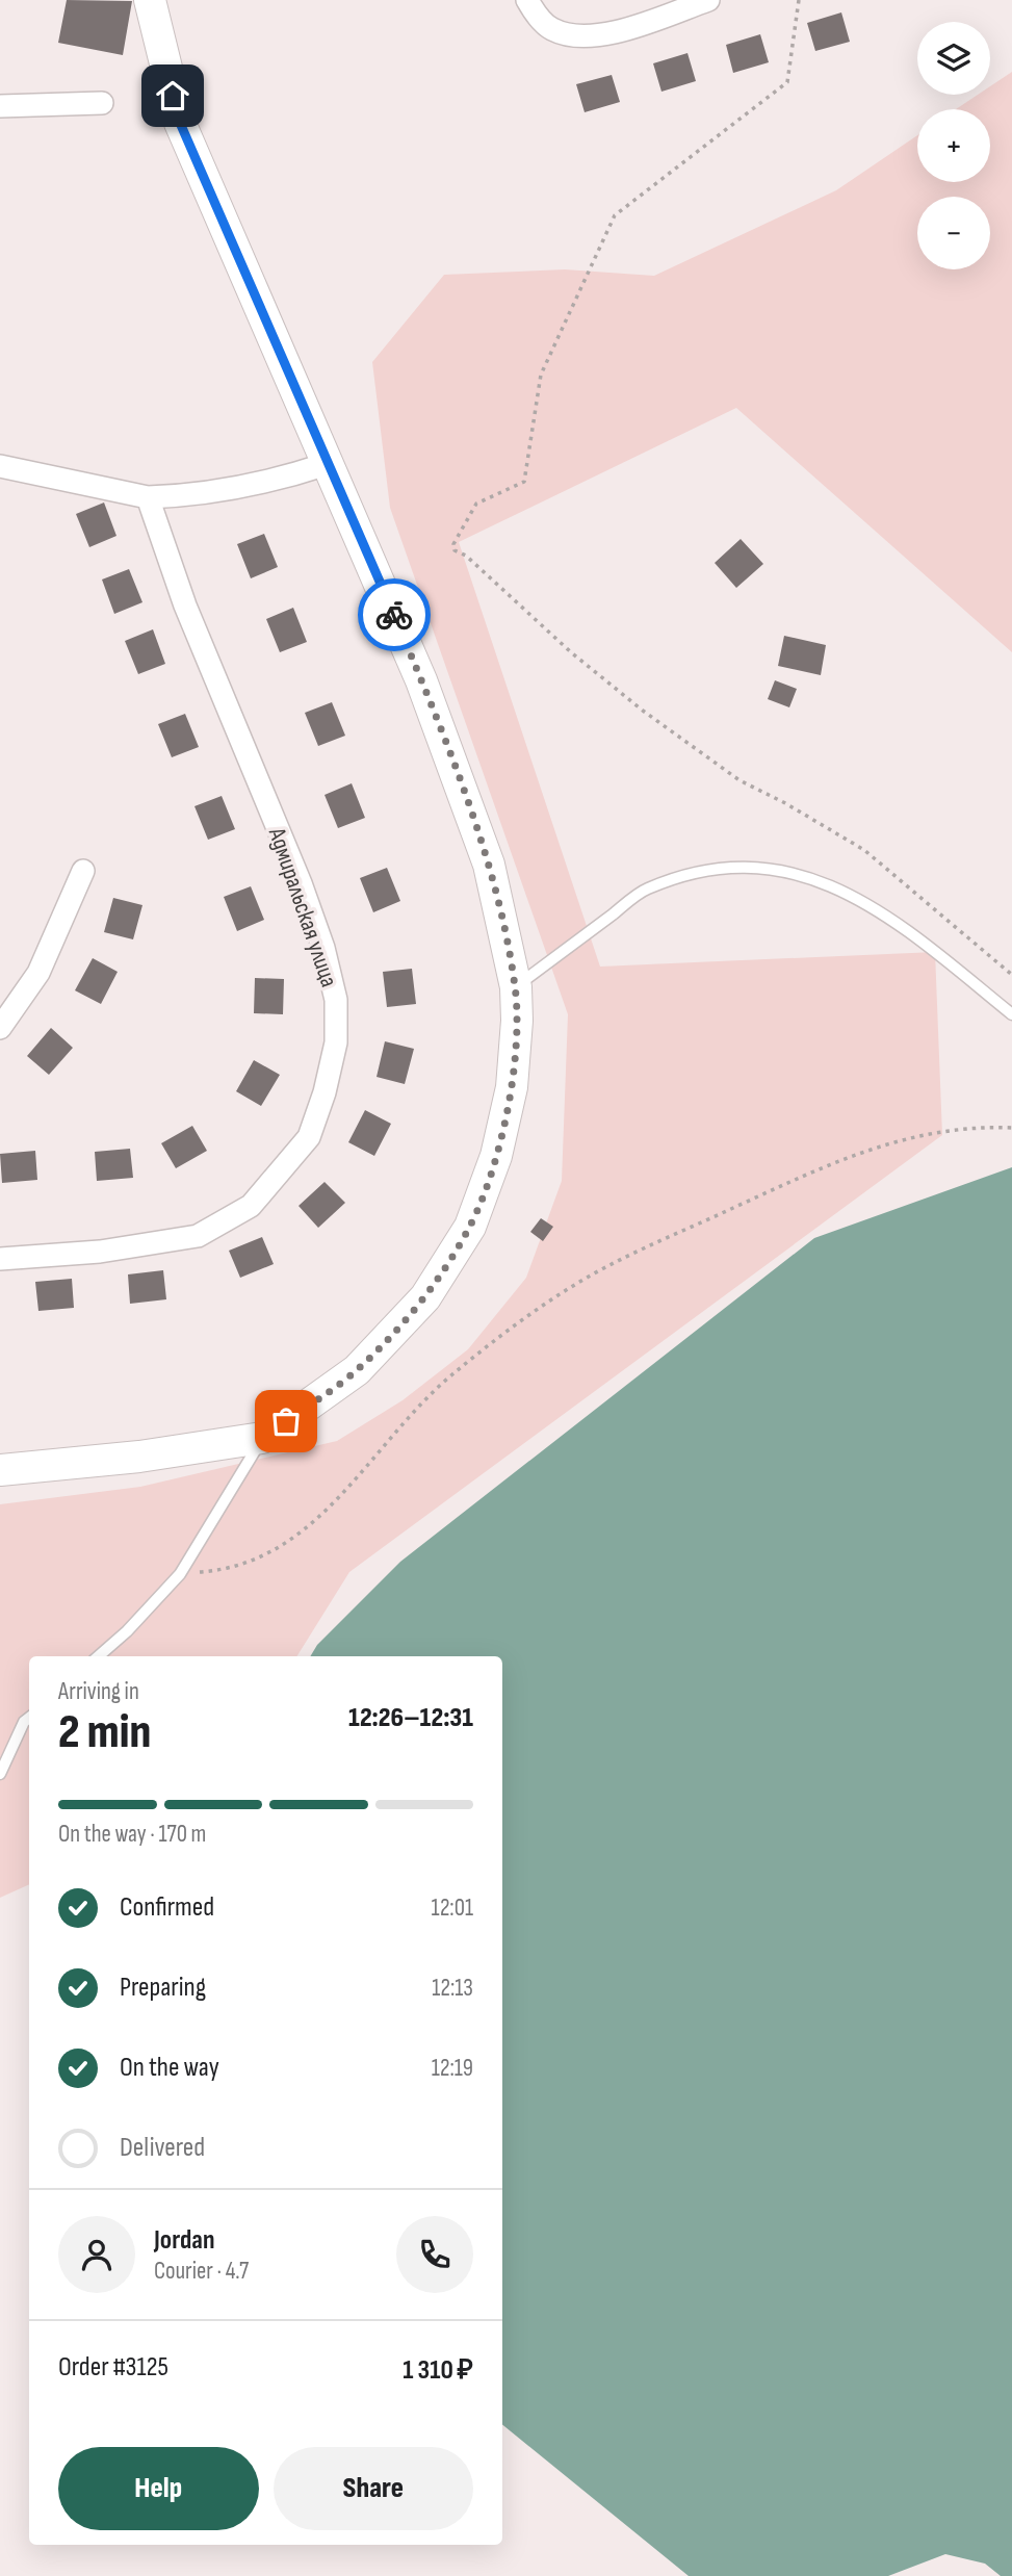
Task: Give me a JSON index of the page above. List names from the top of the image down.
{
  "streets": {
    "street": ["Адмиральская улица"]
  },
  "page": {
    "map_buttons": ["+", "−"],
    "heading": ["2 min", "Arriving in", "12:26–12:31"],
    "panel": [
      "Jordan",
      "Courier · 4.7",
      "Order #3125",
      "1 310 ₽"
    ],
    "bar": "On the way · 170 m",
    "list": [
      ["Confirmed", "12:01"],
      ["Preparing", "12:13"],
      ["On the way", "12:19"],
      "Delivered"
    ],
    "buttons": ["Help", "Share"]
  }
}
